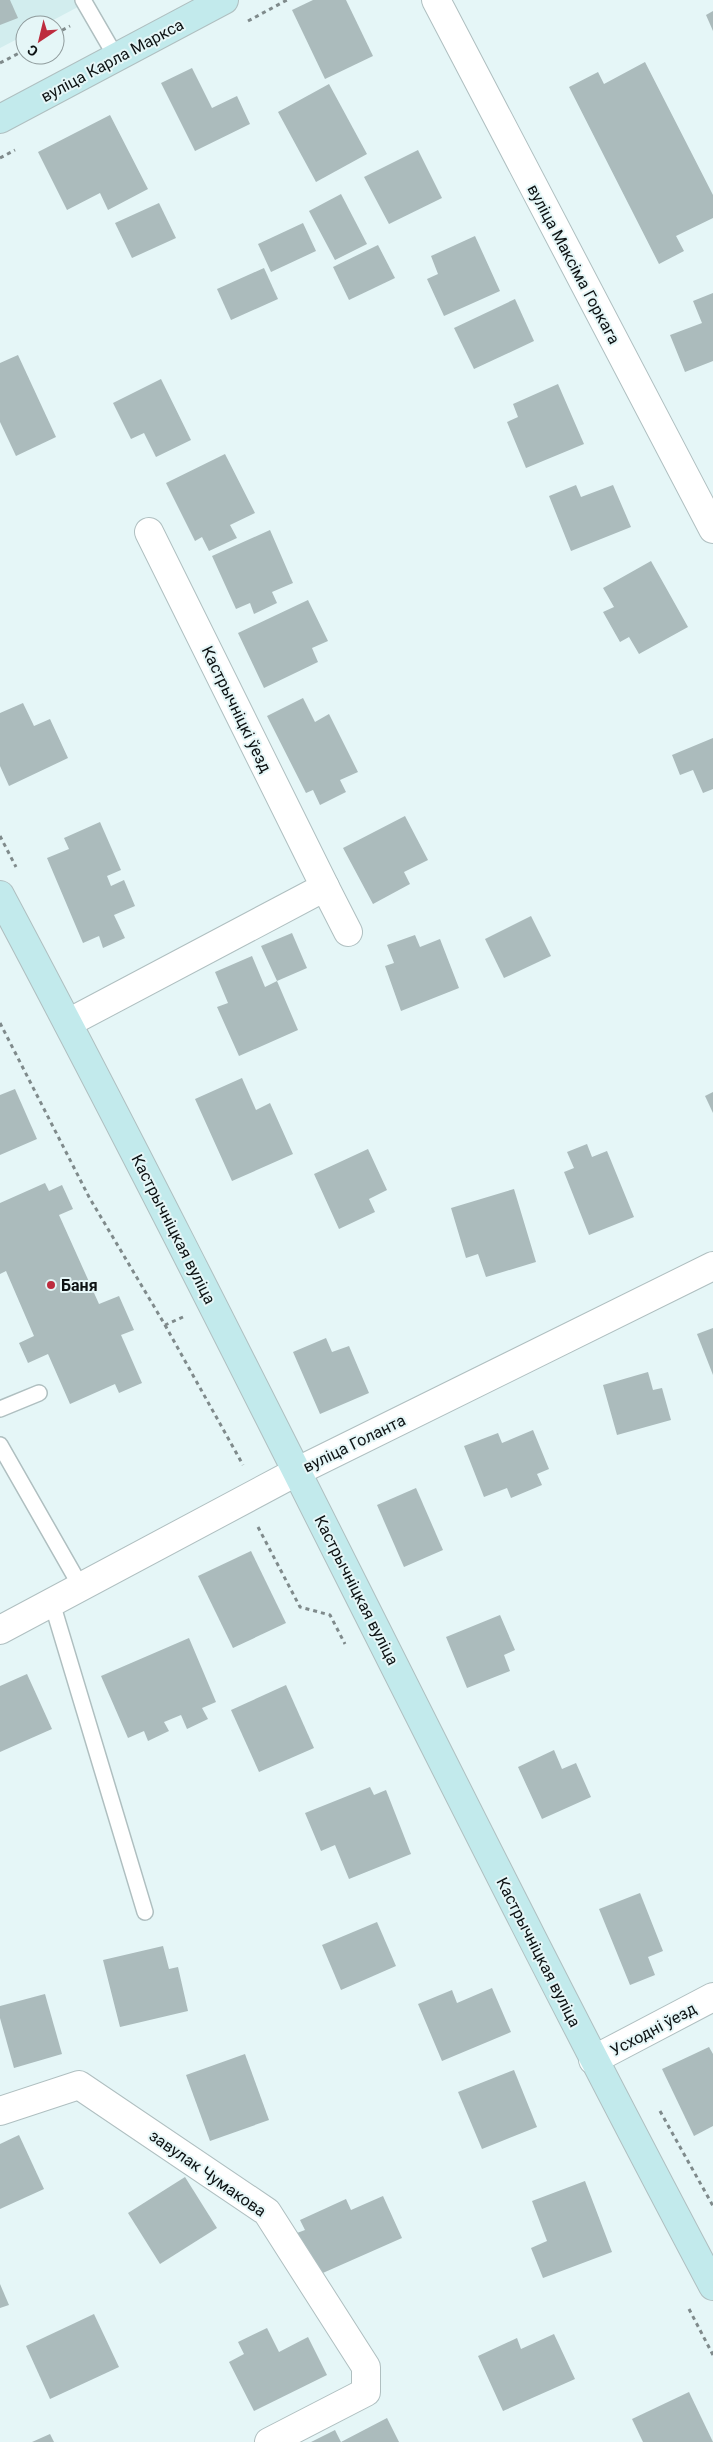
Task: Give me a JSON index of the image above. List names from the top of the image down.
{
  "streets": {
    "street": [
      "вуліца Карла Маркса",
      "вуліца Максіма Горкага",
      "Кастрычніцкі ўезд",
      "Кастрычніцкая вуліца",
      "вуліца Голанта",
      "Усходні ўезд",
      "завулак Чумакова"
    ]
  },
  "crossings": [
    ["Кастрычніцкая вуліца", "вуліца Голанта"],
    ["Кастрычніцкая вуліца", "Усходні ўезд"]
  ],
  "places": ["Баня"],
  "north": "bottom left"
}
